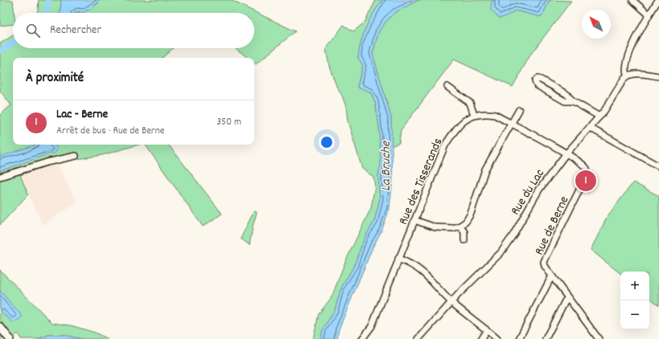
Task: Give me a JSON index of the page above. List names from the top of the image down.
{
  "streets": {
    "street": ["Rue des Tisserands", "Rue du Lac", "Rue de Berne"]
  },
  "crossings": [
    ["Rue du Lac", "Rue de Berne"]
  ],
  "water": ["La Bruche"],
  "north": "top left",
  "page": {
    "search": "Rechercher",
    "heading": "À proximité",
    "list": [
      {
        "mark": "1",
        "name": "Lac - Berne",
        "note": "Arrêt de bus · Rue de Berne",
        "value": "350 m"
      }
    ],
    "pins": "1",
    "map_buttons": ["+", "−"]
  }
}
